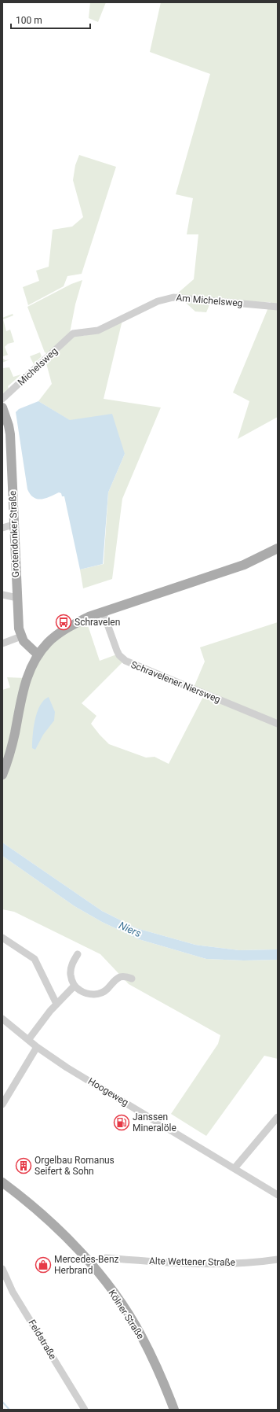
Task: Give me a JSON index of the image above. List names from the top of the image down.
{
  "streets": {
    "main road": ["Grotendonker Straße", "Kölner Straße"],
    "street": [
      "Am Michelsweg",
      "Michelsweg",
      "Schravelener Niersweg",
      "Hoogeweg",
      "Alte Wettener Straße",
      "Feldstraße"
    ]
  },
  "crossings": [
    ["Am Michelsweg", "Michelsweg"]
  ],
  "water": ["Niers"],
  "places": {
    "bus stop": ["Schravelen"],
    "fuel station": ["Janssen Mineralöle"],
    "building": ["Orgelbau Romanus Seifert & Sohn"],
    "shop": ["Mercedes-Benz Herbrand"]
  },
  "scale_bar": "100 m"
}
